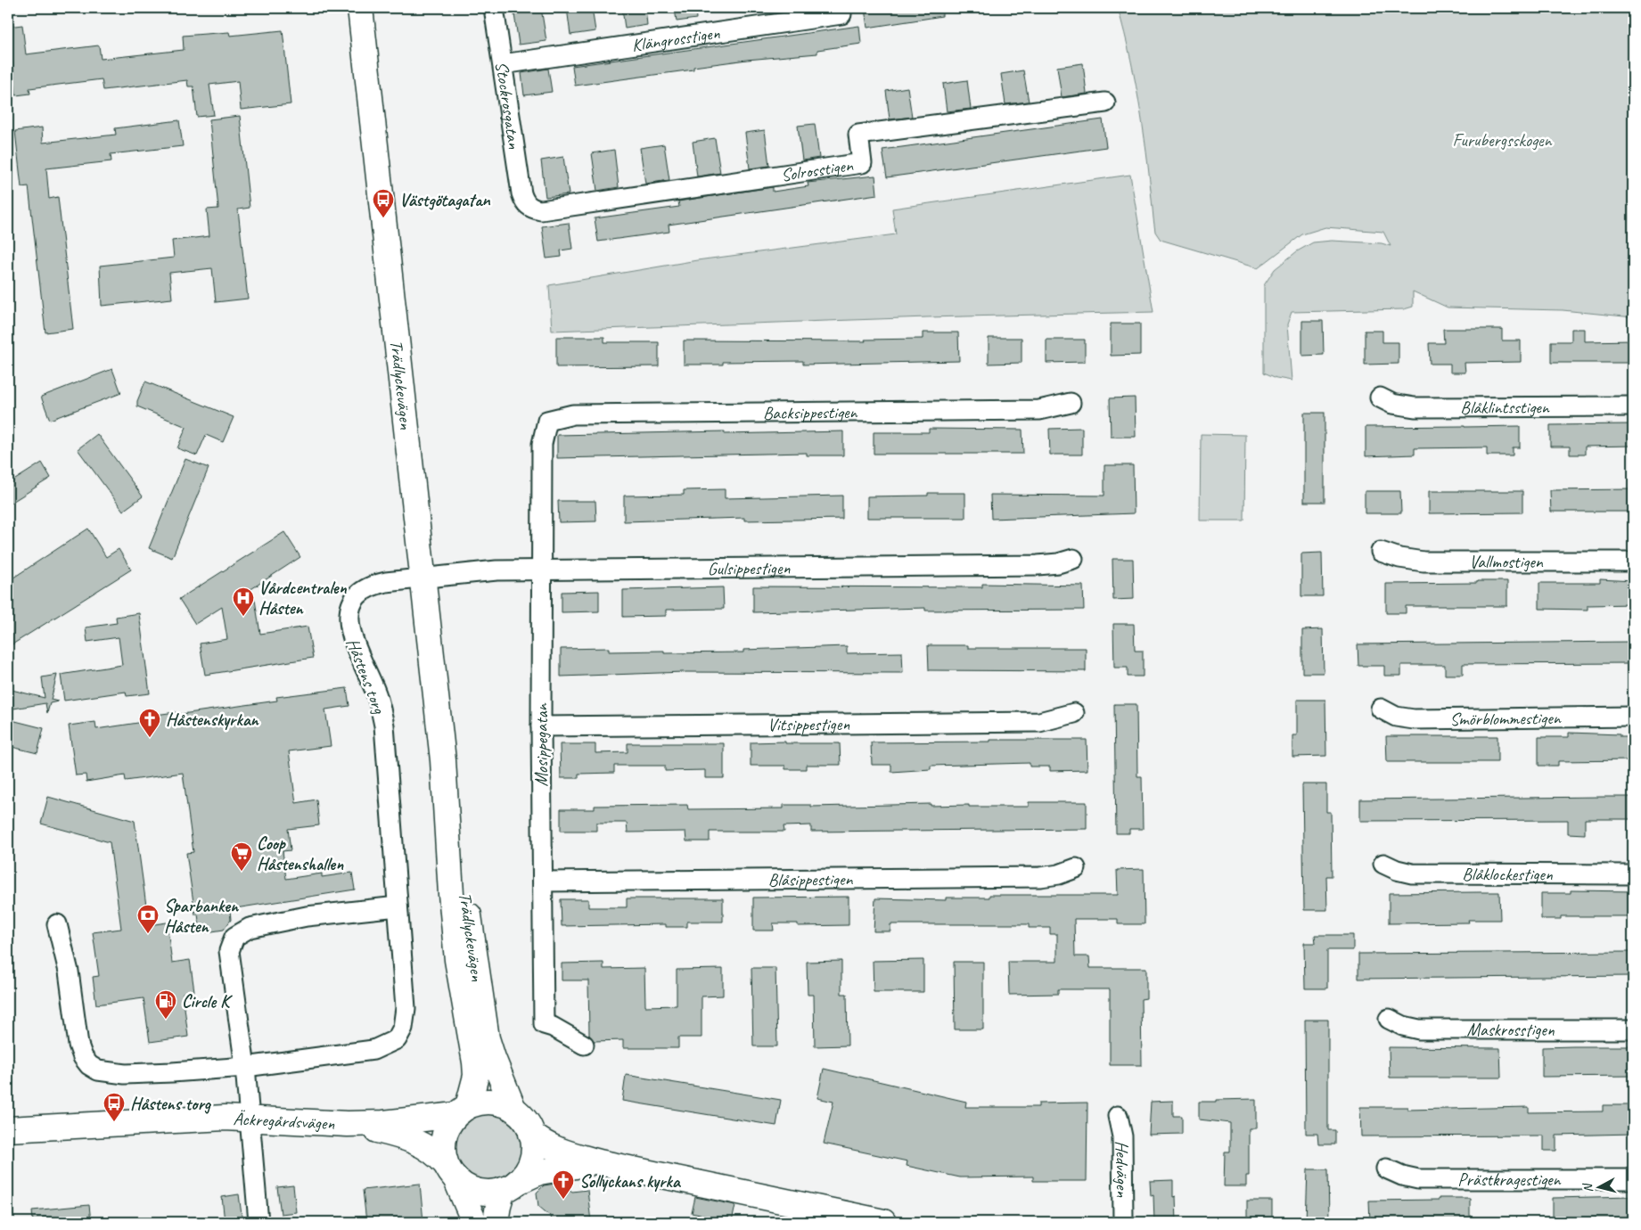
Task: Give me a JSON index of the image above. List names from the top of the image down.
{
  "streets": {
    "street": [
      "Klängrosstigen",
      "Stockrosgatan",
      "Solrosstigen",
      "Trädlyckevägen",
      "Blåklintsstigen",
      "Backsippestigen",
      "Vallmostigen",
      "Gulsippestigen",
      "Håstens torg",
      "Smörblommestigen",
      "Vitsippestigen",
      "Mosippegatan",
      "Blåklockestigen",
      "Blåsippestigen",
      "Maskrosstigen",
      "Äckregårdsvägen",
      "Hedvägen",
      "Prästkragestigen"
    ]
  },
  "crossings": [
    ["Klängrosstigen", "Stockrosgatan"],
    ["Stockrosgatan", "Solrosstigen"],
    ["Trädlyckevägen", "Gulsippestigen"],
    ["Trädlyckevägen", "Håstens torg"],
    ["Trädlyckevägen", "Äckregårdsvägen"],
    ["Backsippestigen", "Mosippegatan"],
    ["Gulsippestigen", "Håstens torg"],
    ["Gulsippestigen", "Mosippegatan"],
    ["Vitsippestigen", "Mosippegatan"],
    ["Mosippegatan", "Blåsippestigen"]
  ],
  "parks": ["Furubergsskogen"],
  "places": {
    "bus stop": ["Västgötagatan", "Håstens torg"],
    "hospital": ["Vårdcentralen Håsten"],
    "church": ["Håstenskyrkan", "Sollyckans kyrka"],
    "supermarket": ["Coop Håstenshallen"],
    "bank": ["Sparbanken Håsten"],
    "fuel station": ["Circle K"]
  },
  "north": "left"
}
